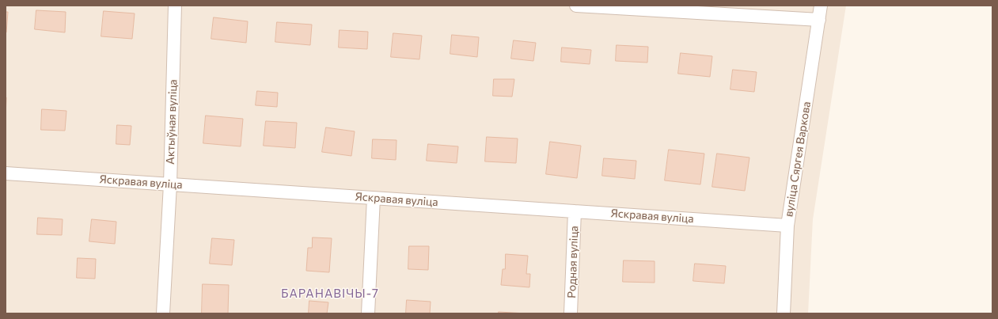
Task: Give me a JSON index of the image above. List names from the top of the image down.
{
  "streets": {
    "street": [
      "Актыўная вуліца",
      "вуліца Сяргея Варкова",
      "Яскравая вуліца",
      "Родная вуліца"
    ]
  },
  "crossings": [
    ["Актыўная вуліца", "Яскравая вуліца"],
    ["вуліца Сяргея Варкова", "Яскравая вуліца"],
    ["Яскравая вуліца", "Родная вуліца"]
  ],
  "districts": ["БАРАНАВІЧЫ-7"]
}
